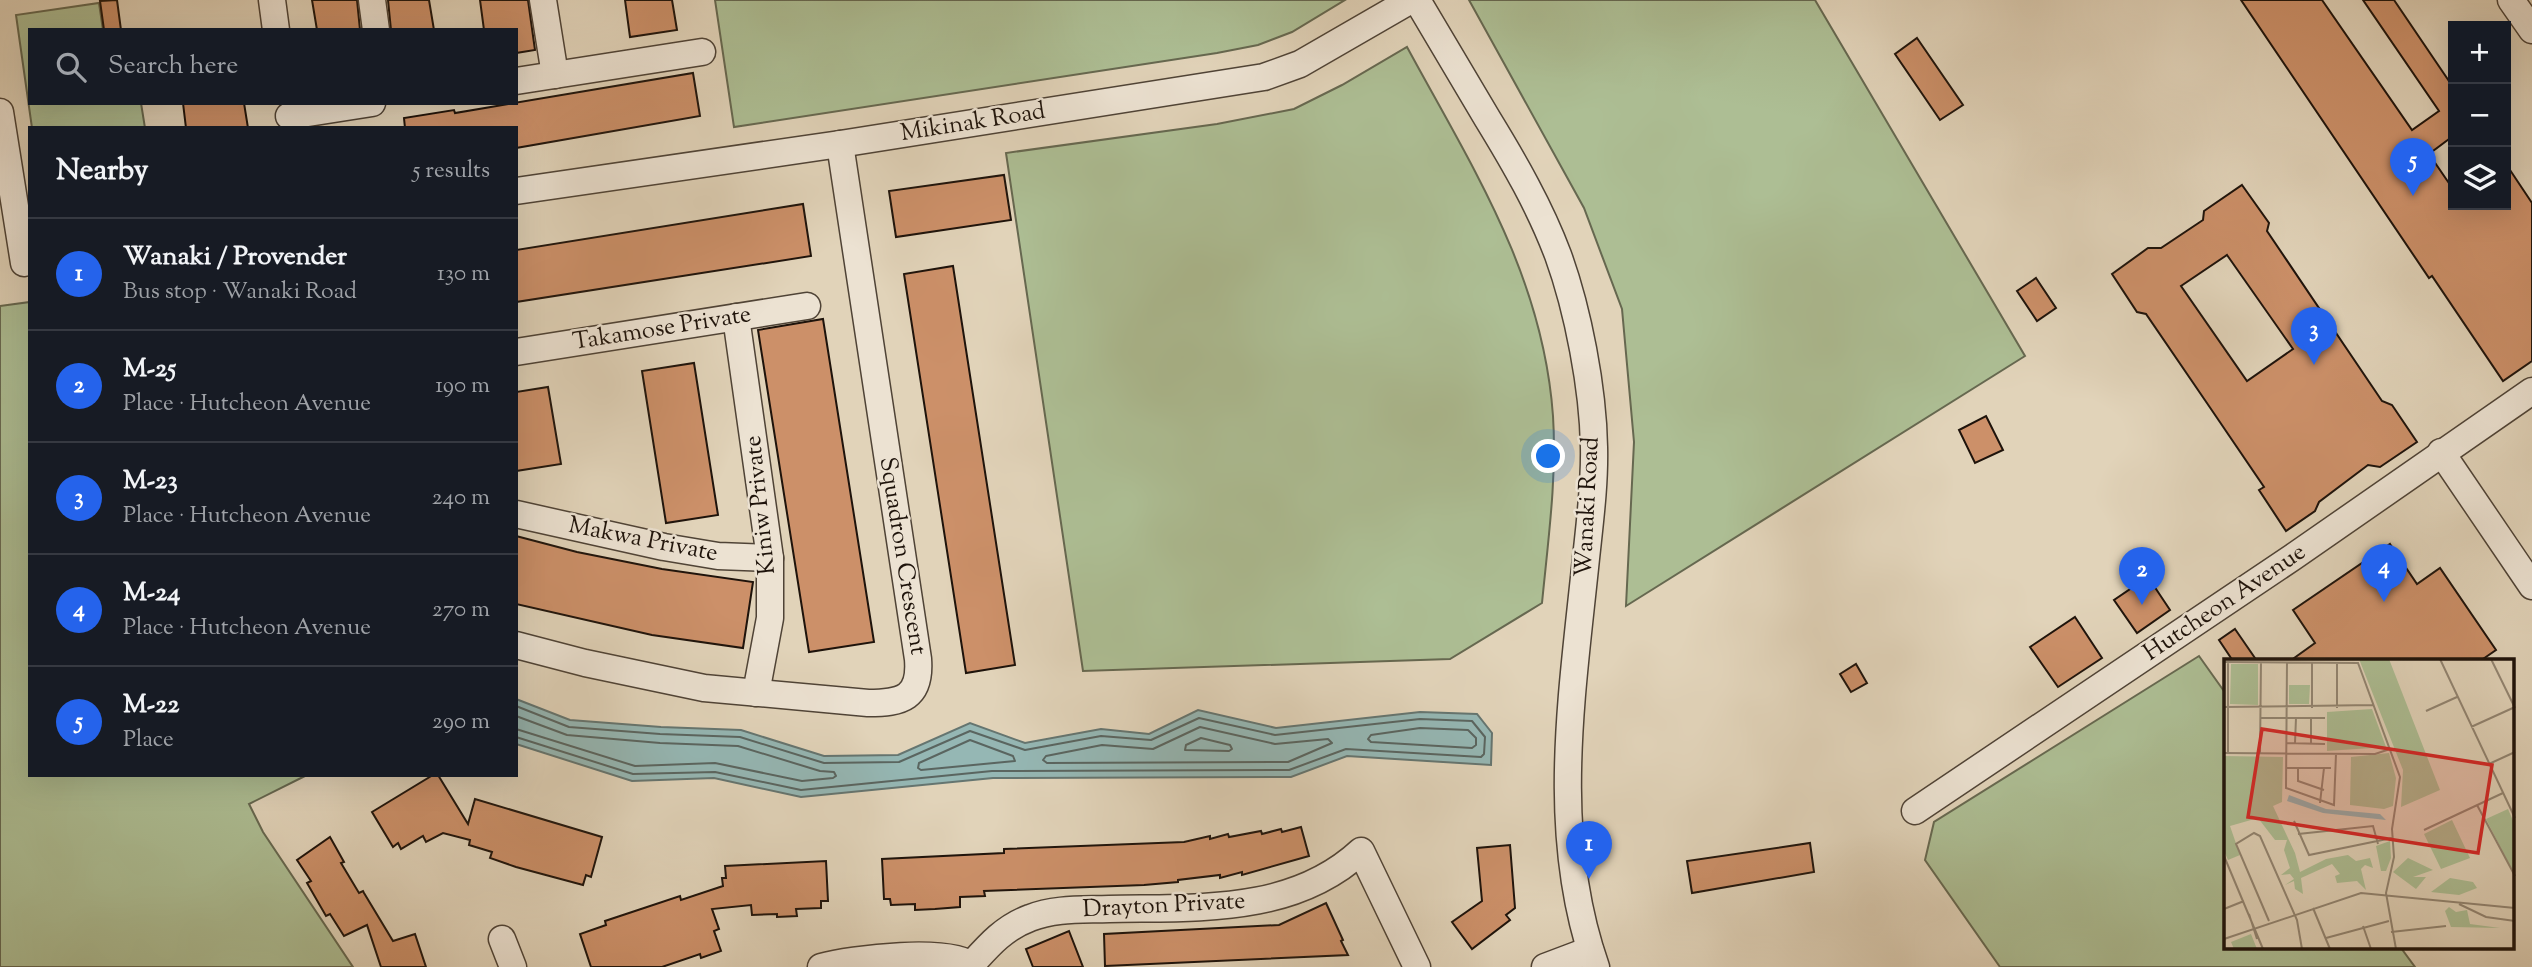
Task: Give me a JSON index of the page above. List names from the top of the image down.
{
  "streets": {
    "street": [
      "Mikinak Road",
      "Takamose Private",
      "Kiniw Private",
      "Wanaki Road",
      "Makwa Private",
      "Squadron Crescent",
      "Hutcheon Avenue",
      "Drayton Private"
    ]
  },
  "crossings": [
    ["Mikinak Road", "Squadron Crescent"],
    ["Takamose Private", "Kiniw Private"],
    ["Kiniw Private", "Makwa Private"],
    ["Kiniw Private", "Squadron Crescent"]
  ],
  "page": {
    "map_buttons": ["+", "−"],
    "search": "Search here",
    "heading": ["Nearby", "5 results"],
    "pins": [
      "5",
      "3",
      "4",
      "2",
      "1"
    ],
    "list": [
      {
        "mark": "1",
        "name": "Wanaki / Provender",
        "note": "Bus stop · Wanaki Road",
        "value": "130 m"
      },
      {
        "mark": "2",
        "name": "M-25",
        "note": "Place · Hutcheon Avenue",
        "value": "190 m"
      },
      {
        "mark": "3",
        "name": "M-23",
        "note": "Place · Hutcheon Avenue",
        "value": "240 m"
      },
      {
        "mark": "4",
        "name": "M-24",
        "note": "Place · Hutcheon Avenue",
        "value": "270 m"
      },
      {
        "mark": "5",
        "name": "M-22",
        "note": "Place",
        "value": "290 m"
      }
    ]
  }
}
